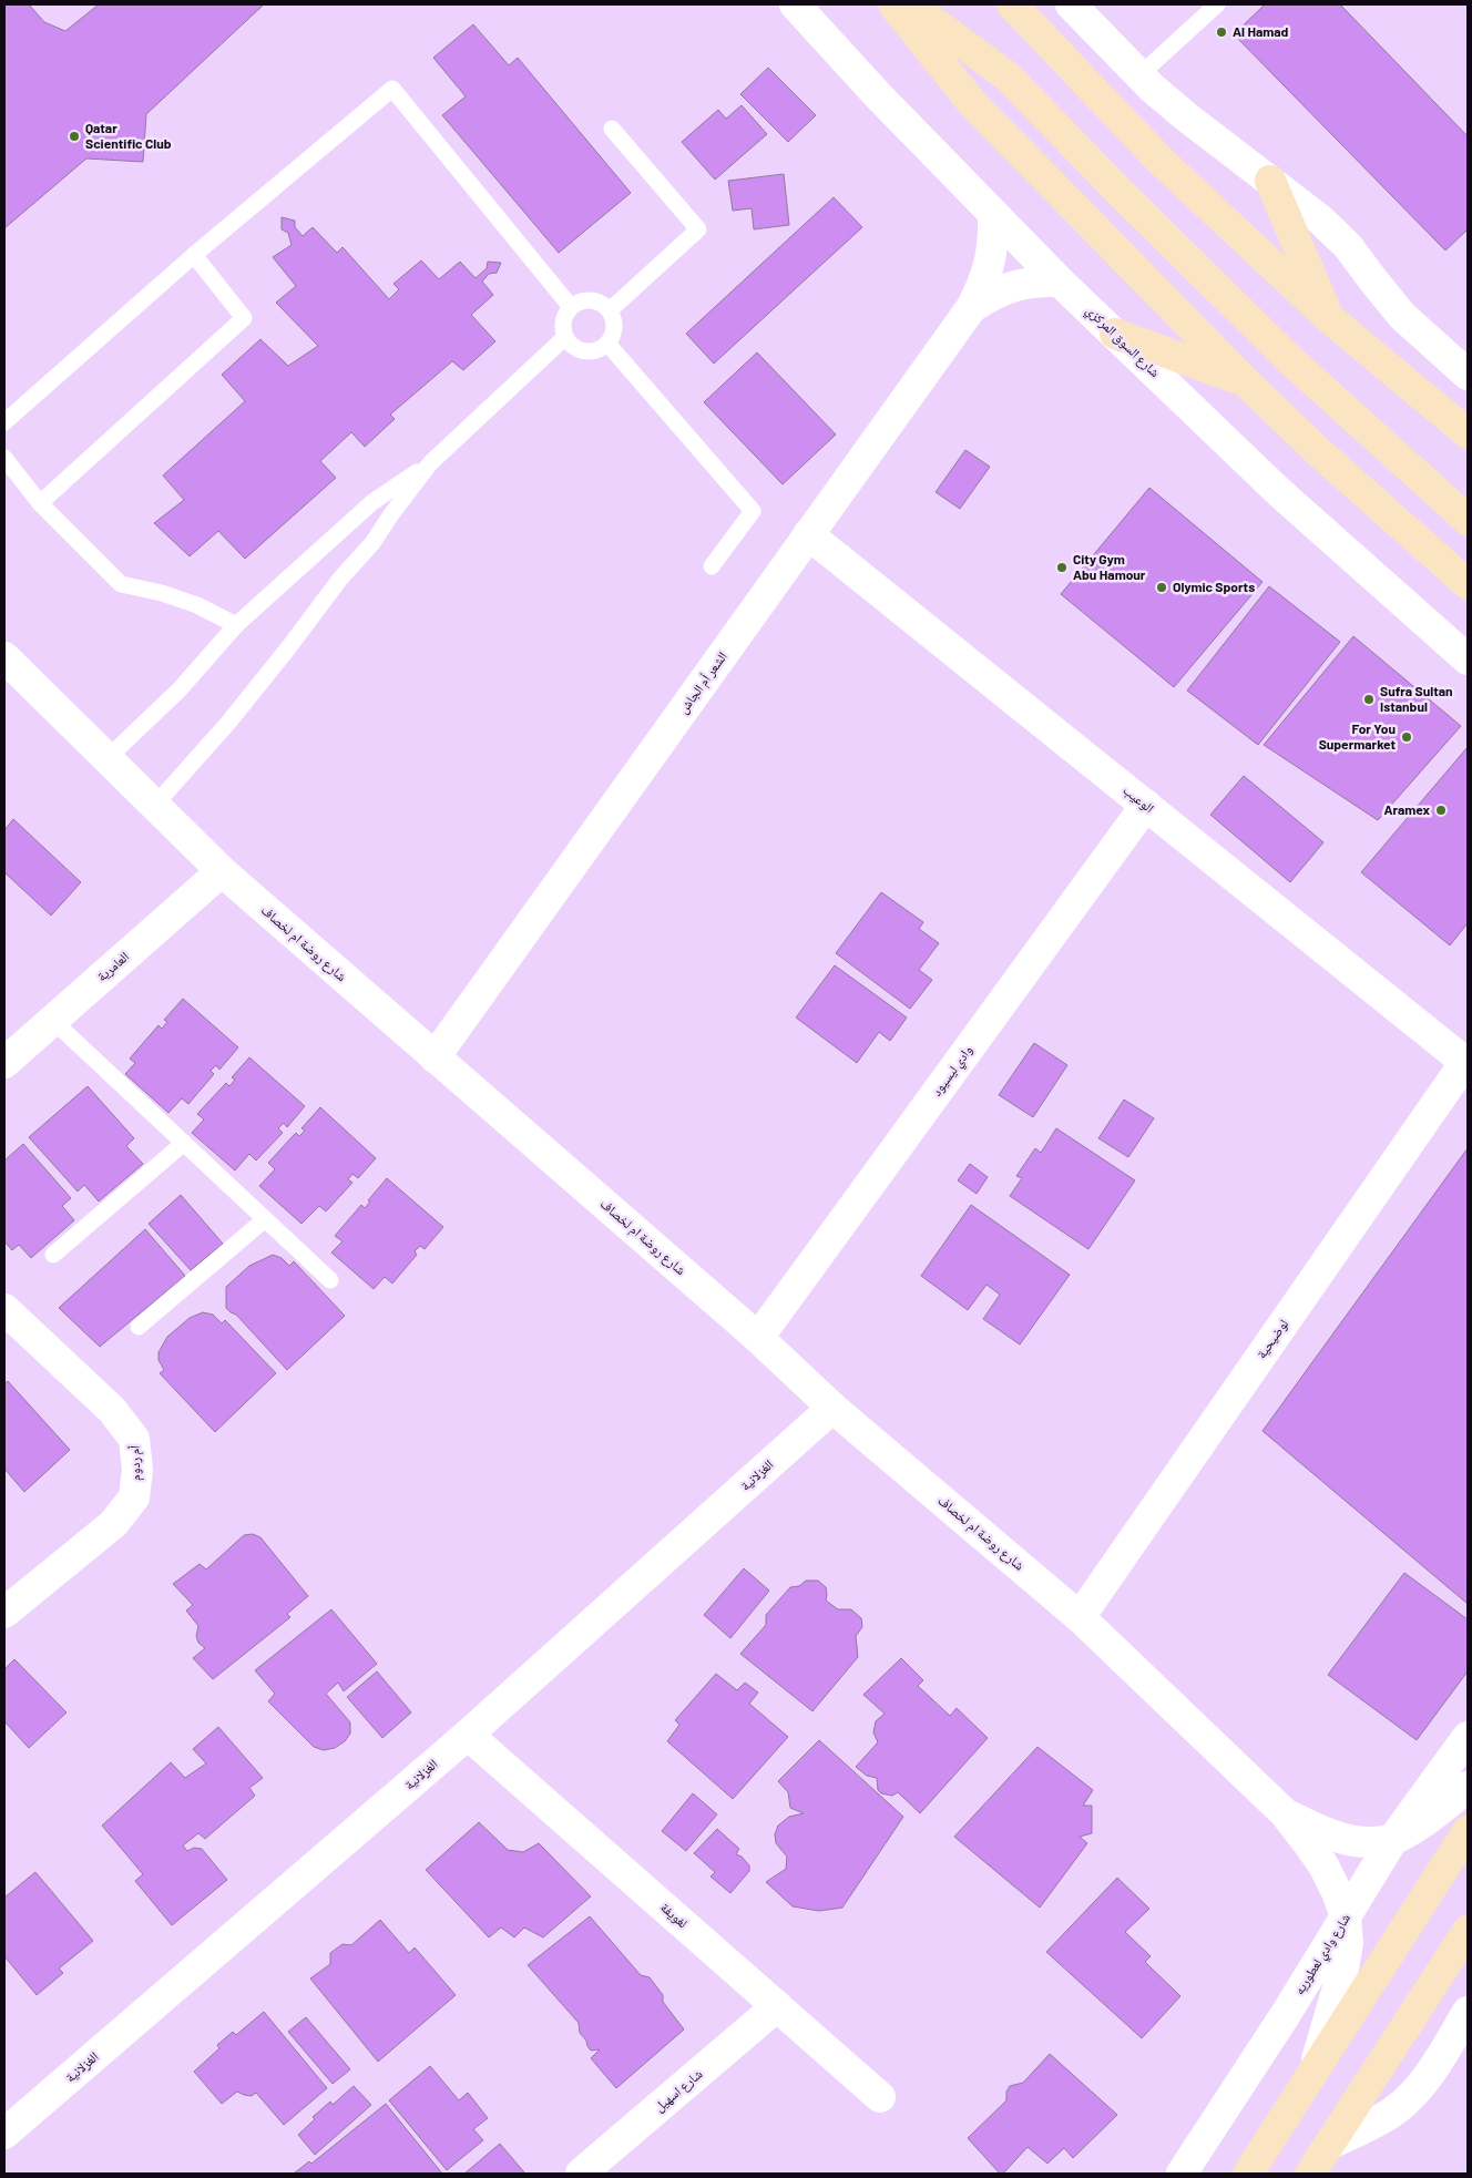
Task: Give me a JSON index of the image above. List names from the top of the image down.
{
  "streets": {
    "street": [
      "شارع السوق المركزي",
      "الشعر أم الجاش",
      "الوعيب",
      "شارع روضة ام لخصاف",
      "العامرية",
      "وادي ليسيود",
      "لوضيحية",
      "أم ردوم",
      "الغزلانية",
      "لغويفة",
      "شارع وادي لعطوريه",
      "شارع اسهيل"
    ]
  },
  "crossings": [
    ["شارع السوق المركزي", "الشعر أم الجاش"],
    ["الشعر أم الجاش", "الوعيب"],
    ["الشعر أم الجاش", "شارع روضة ام لخصاف"],
    ["الوعيب", "وادي ليسيود"],
    ["الوعيب", "لوضيحية"],
    ["شارع روضة ام لخصاف", "العامرية"],
    ["شارع روضة ام لخصاف", "وادي ليسيود"],
    ["شارع روضة ام لخصاف", "لوضيحية"],
    ["شارع روضة ام لخصاف", "الغزلانية"],
    ["شارع روضة ام لخصاف", "شارع وادي لعطوريه"],
    ["الغزلانية", "لغويفة"],
    ["لغويفة", "شارع اسهيل"]
  ],
  "places": [
    "Al Hamad",
    "Qatar Scientific Club",
    "City Gym Abu Hamour",
    "Olymic Sports",
    "Sufra Sultan Istanbul",
    "For You Supermarket",
    "Aramex"
  ]
}
